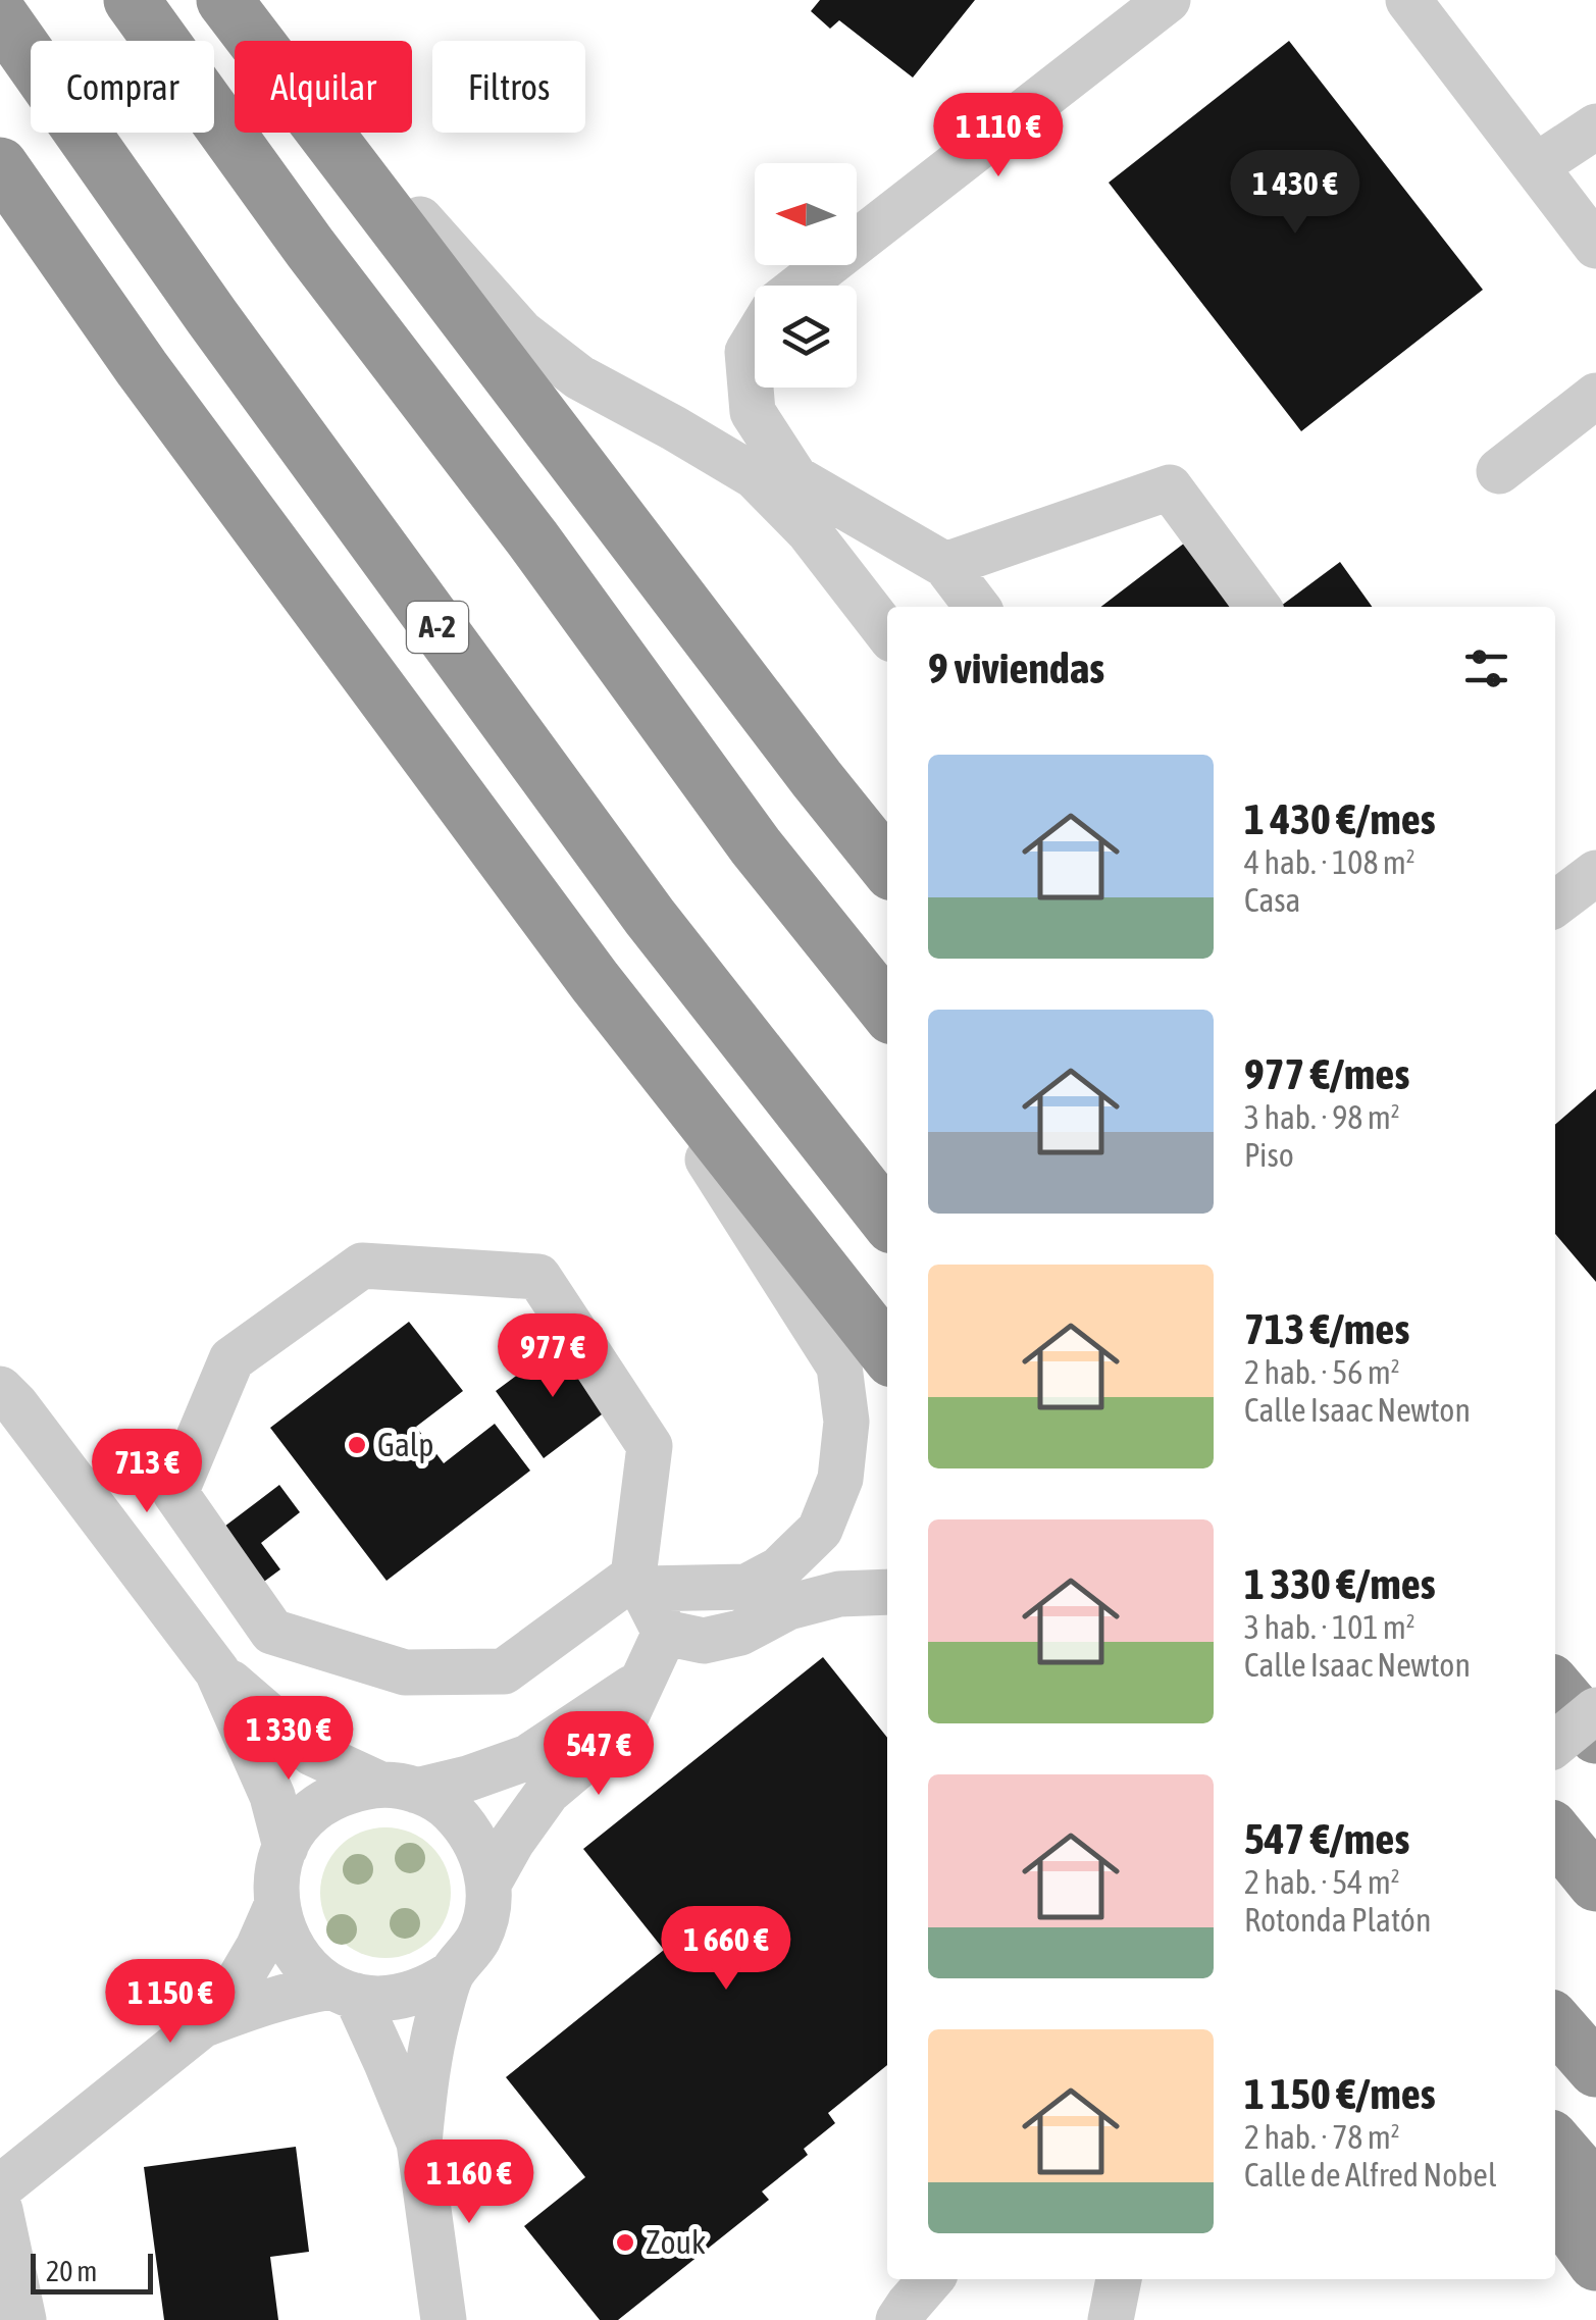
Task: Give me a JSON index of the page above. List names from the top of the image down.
{
  "streets": {
    "highway": ["A-2"]
  },
  "places": ["Galp", "Zouk"],
  "scale_bar": "20 m",
  "north": "left",
  "page": {
    "chip": ["Comprar", "Alquilar", "Filtros"],
    "price": [
      "1 110 €",
      "1 430 €",
      "977 €",
      "713 €",
      "1 330 €",
      "547 €",
      "1 660 €",
      "1 150 €",
      "1 160 €"
    ],
    "heading": "9 viviendas",
    "list": [
      {
        "name": "1 430 €/mes",
        "note": "4 hab. · 108 m² · Casa"
      },
      {
        "name": "977 €/mes",
        "note": "3 hab. · 98 m² · Piso"
      },
      {
        "name": "713 €/mes",
        "note": "2 hab. · 56 m² · Calle Isaac Newton"
      },
      {
        "name": "1 330 €/mes",
        "note": "3 hab. · 101 m² · Calle Isaac Newton"
      },
      {
        "name": "547 €/mes",
        "note": "2 hab. · 54 m² · Rotonda Platón"
      },
      {
        "name": "1 150 €/mes",
        "note": "2 hab. · 78 m² · Calle de Alfred Nobel"
      }
    ],
    "scale": "20 m"
  }
}
